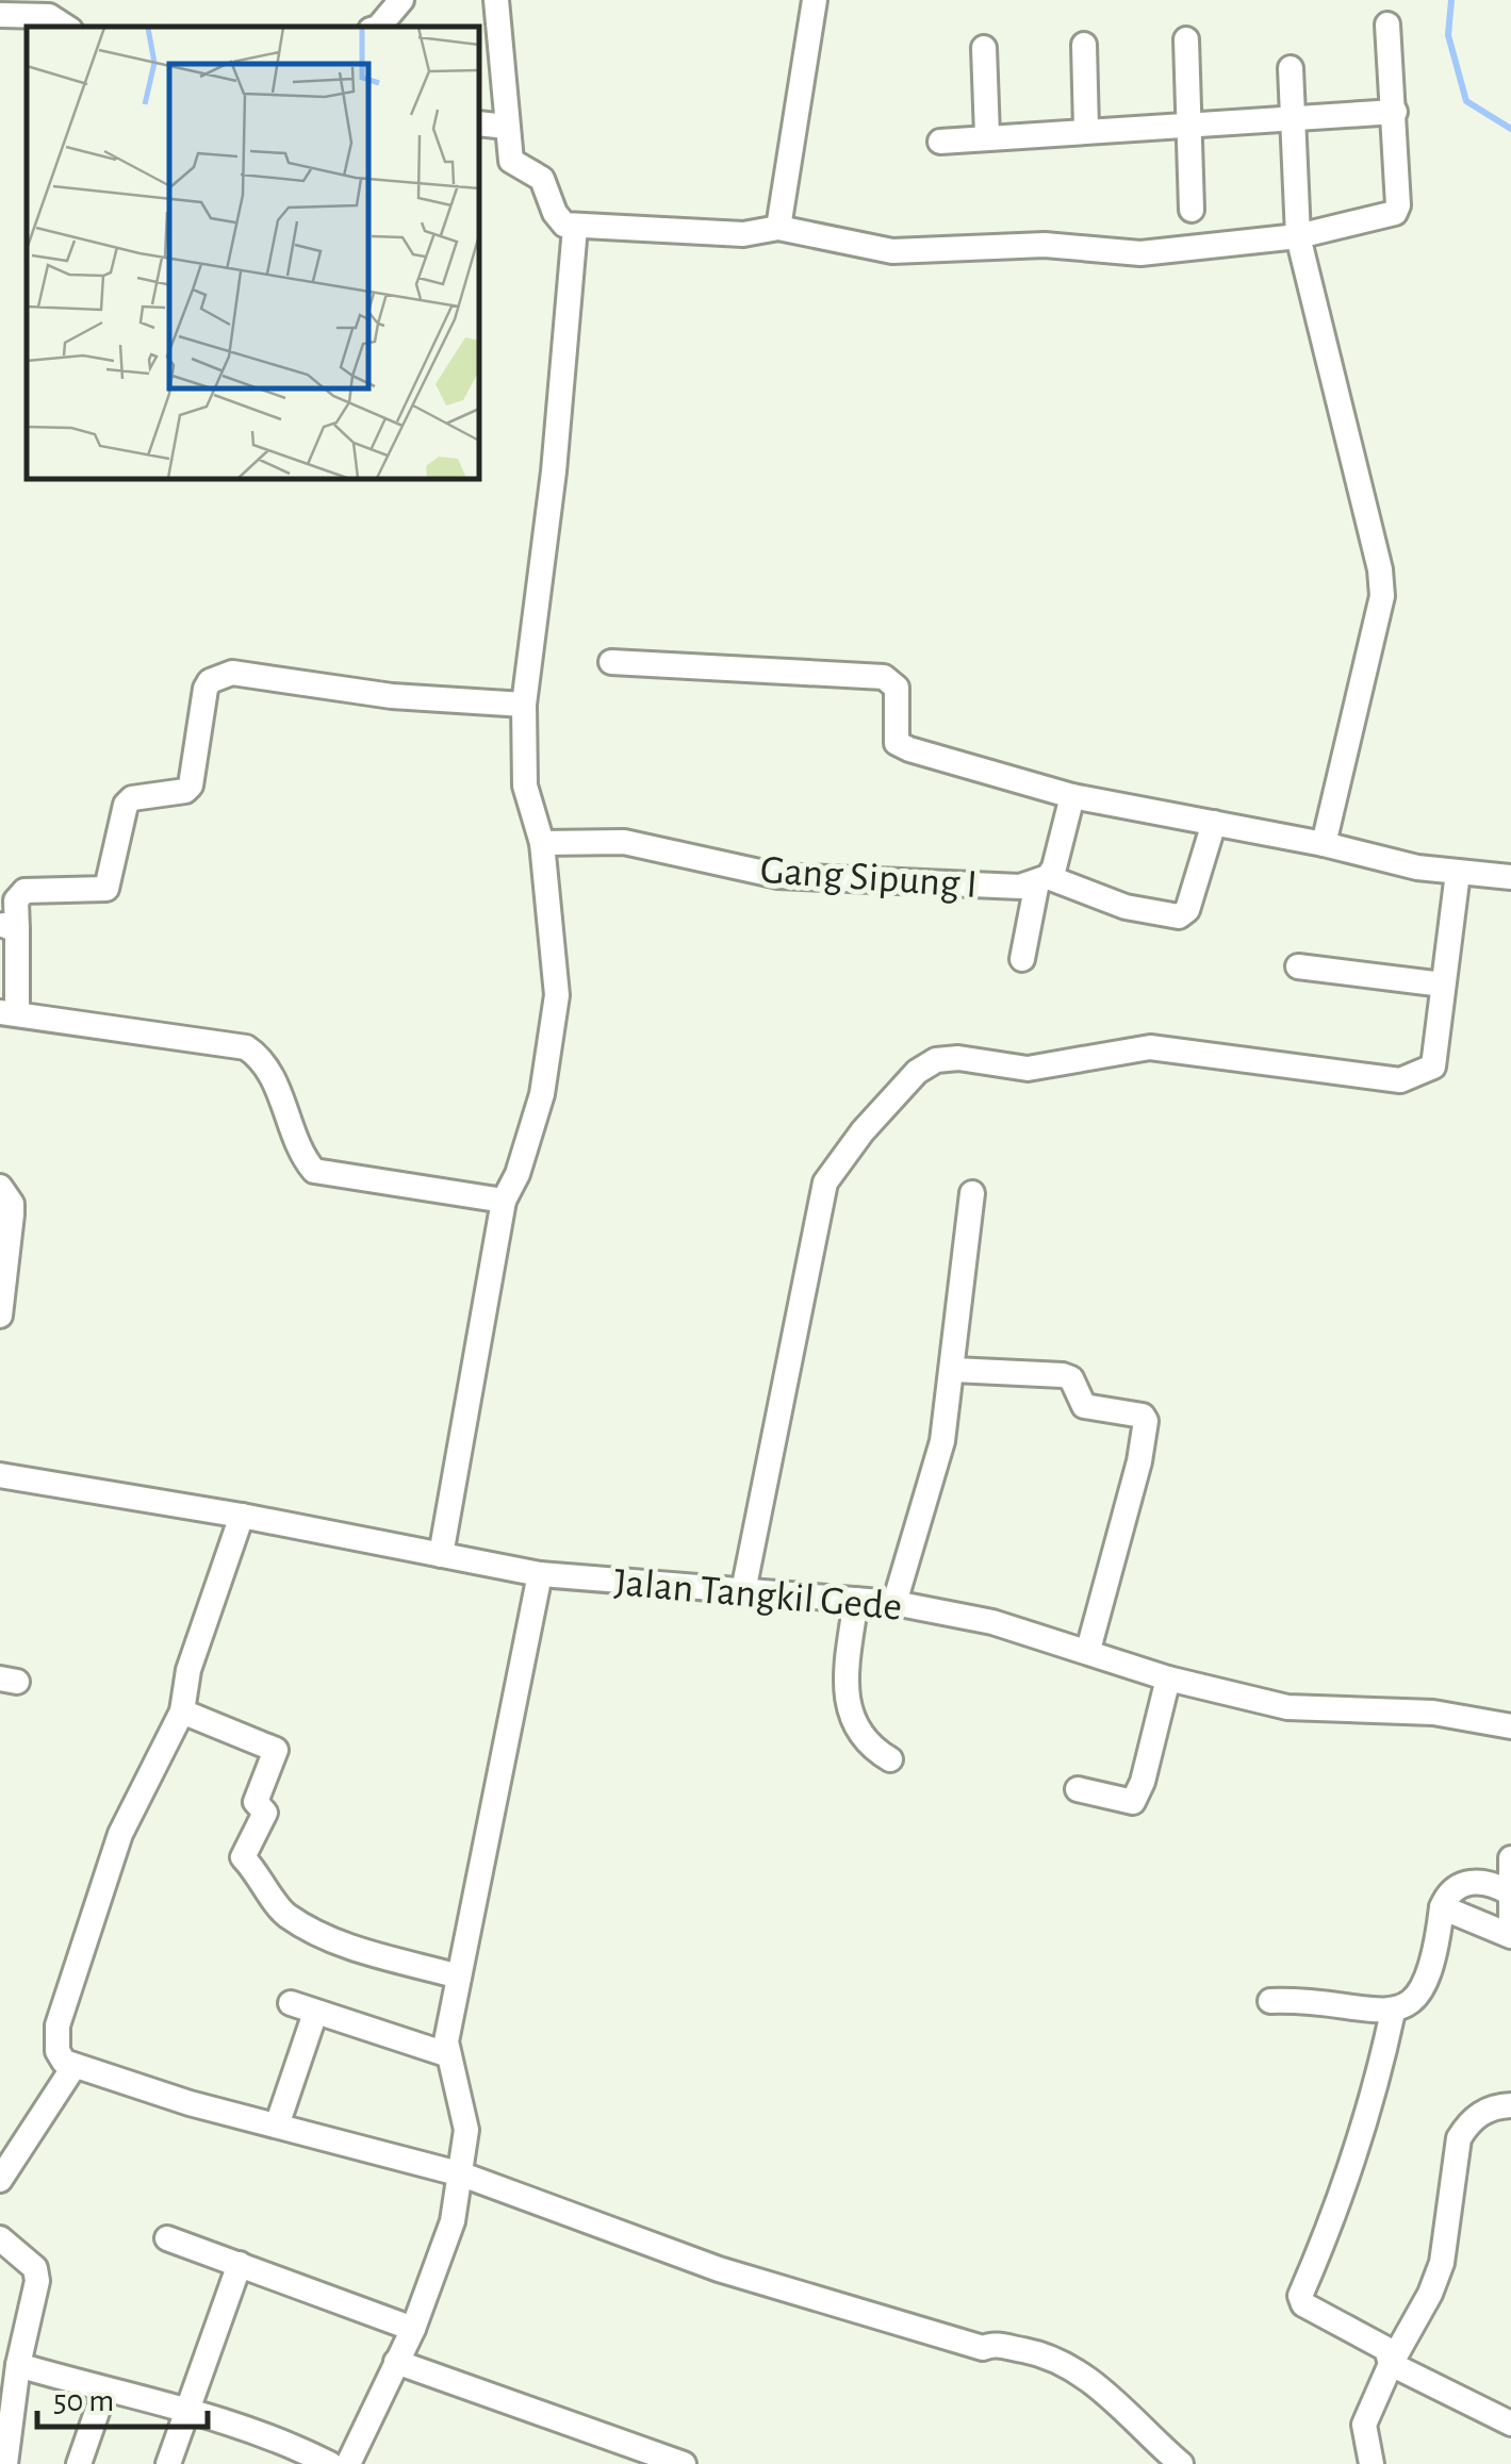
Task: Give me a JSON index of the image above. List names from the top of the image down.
{
  "streets": {
    "street": ["Gang Sipung I", "Jalan Tangkil Gede"]
  },
  "scale_bar": "50 m"
}
